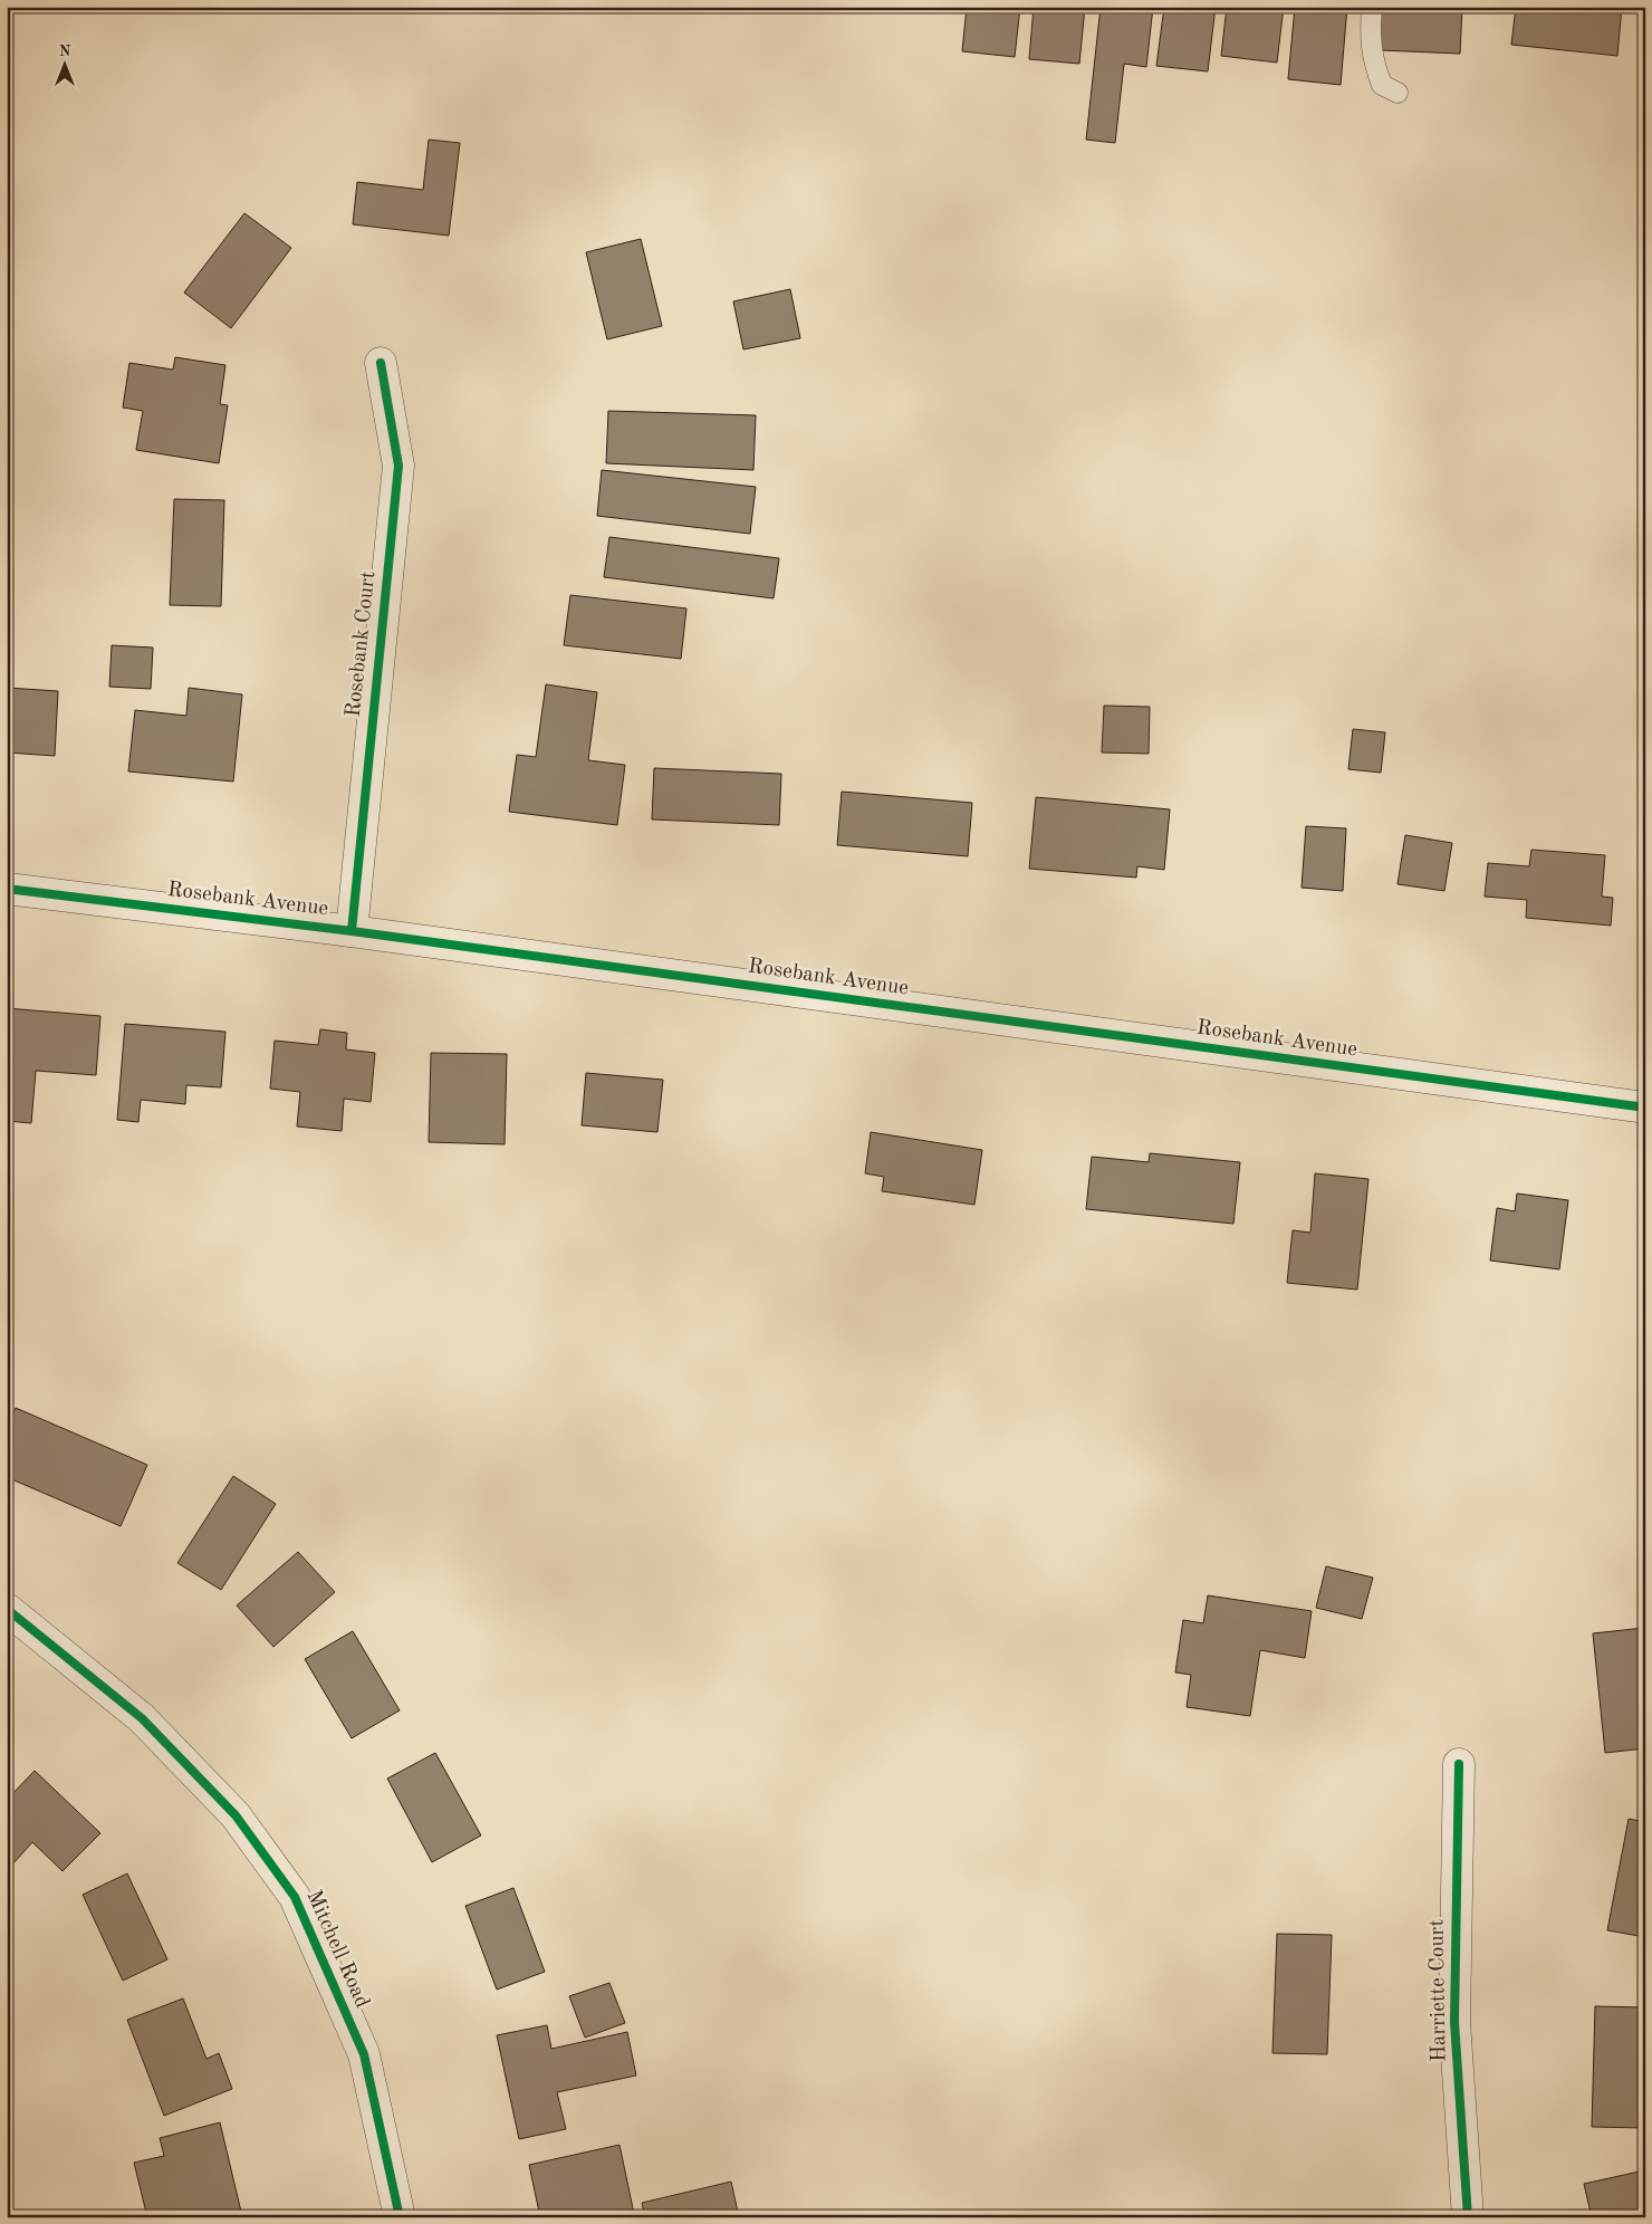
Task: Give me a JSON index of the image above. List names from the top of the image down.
{
  "streets": {
    "street": [
      "Rosebank Court",
      "Rosebank Avenue",
      "Mitchell Road",
      "Harriette Court"
    ]
  },
  "crossings": [
    ["Rosebank Court", "Rosebank Avenue"]
  ],
  "north": "top"
}
